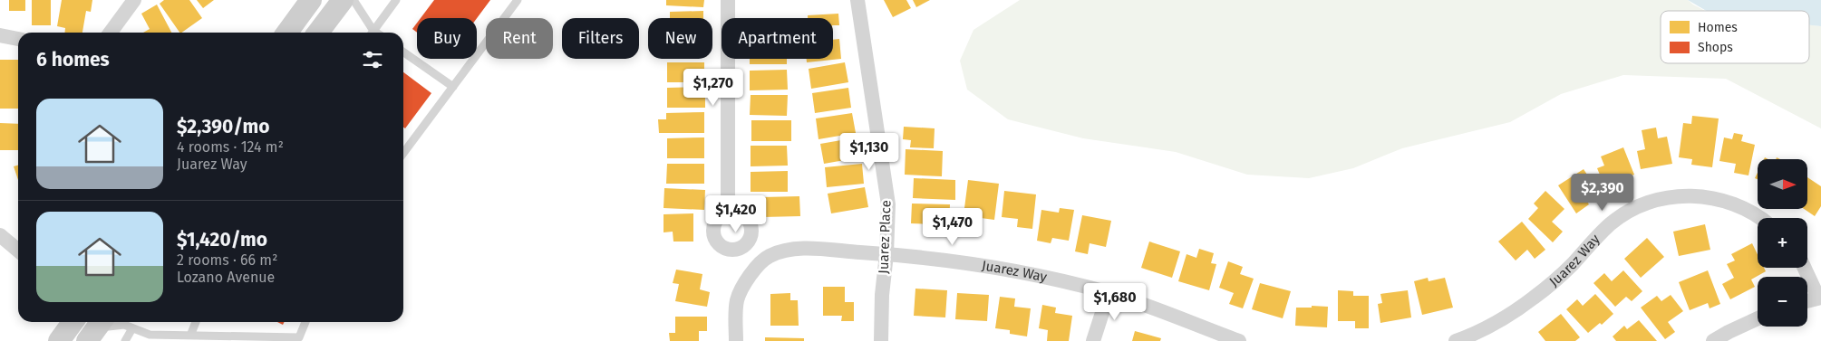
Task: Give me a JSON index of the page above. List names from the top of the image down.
{
  "streets": {
    "street": ["Juarez Place", "Juarez Way"]
  },
  "crossings": [
    ["Juarez Place", "Juarez Way"]
  ],
  "legend": ["Homes", "Shops"],
  "north": "right",
  "page": {
    "chip": [
      "Buy",
      "Rent",
      "Filters",
      "New",
      "Apartment"
    ],
    "heading": "6 homes",
    "price": [
      "$1,270",
      "$1,130",
      "$2,390",
      "$1,420",
      "$1,470",
      "$1,680"
    ],
    "list": [
      {
        "name": "$2,390/mo",
        "note": "4 rooms · 124 m² · Juarez Way"
      },
      {
        "name": "$1,420/mo",
        "note": "2 rooms · 66 m² · Lozano Avenue"
      }
    ],
    "map_buttons": ["+", "−"]
  }
}
